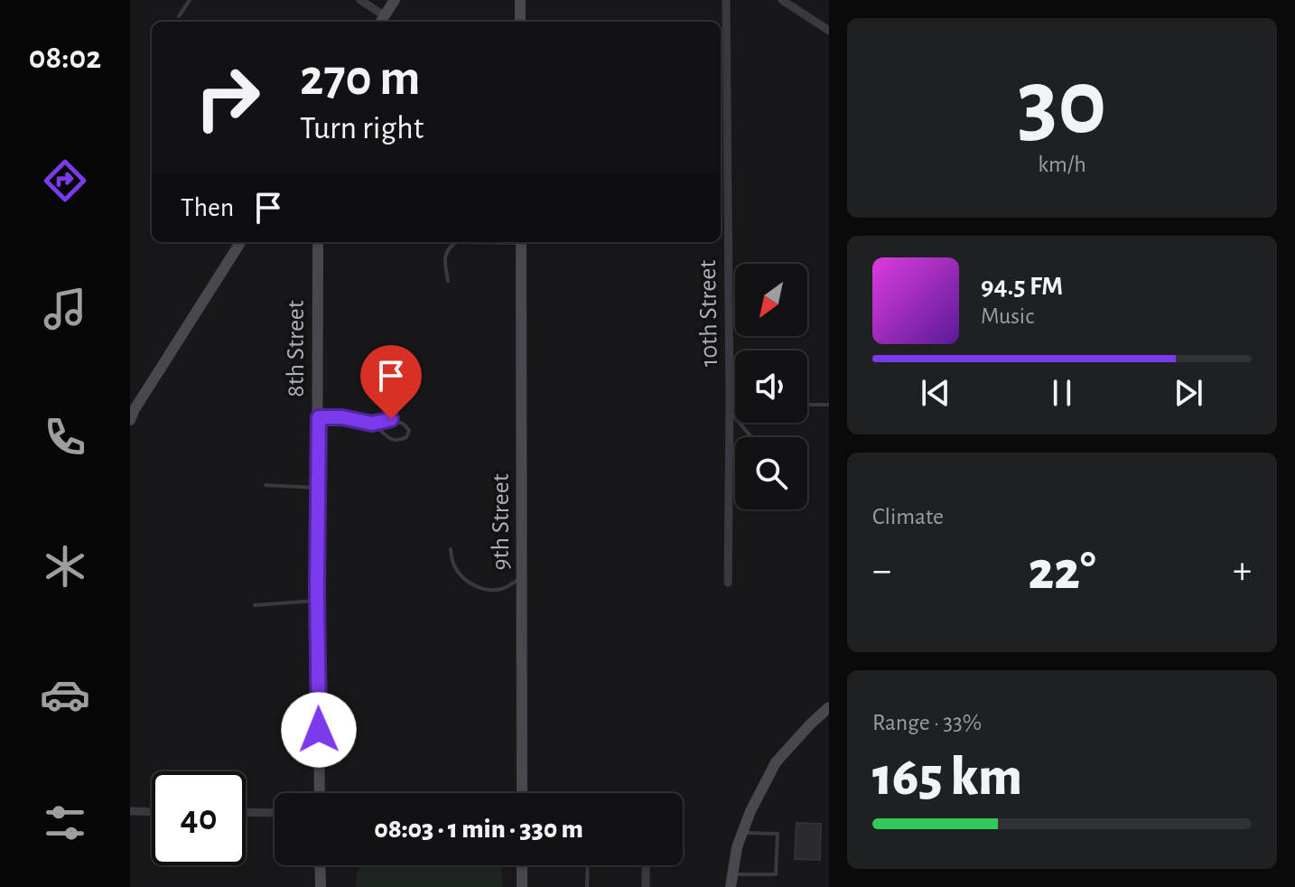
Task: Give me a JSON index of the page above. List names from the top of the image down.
{
  "streets": {
    "street": ["10th Street", "8th Street", "9th Street"]
  },
  "north": "bottom left",
  "page": {
    "tabs": "08:02",
    "tile": [
      ["30", "km/h"],
      "Climate",
      ["Range · 33%", "165 km"]
    ],
    "turn": ["270 m", "Turn right"],
    "then": "Then",
    "song": ["94.5 FM", "Music"],
    "heat": ["−", "22°", "+"],
    "limit": "40",
    "trip": "08:03 · 1 min · 330 m"
  }
}
